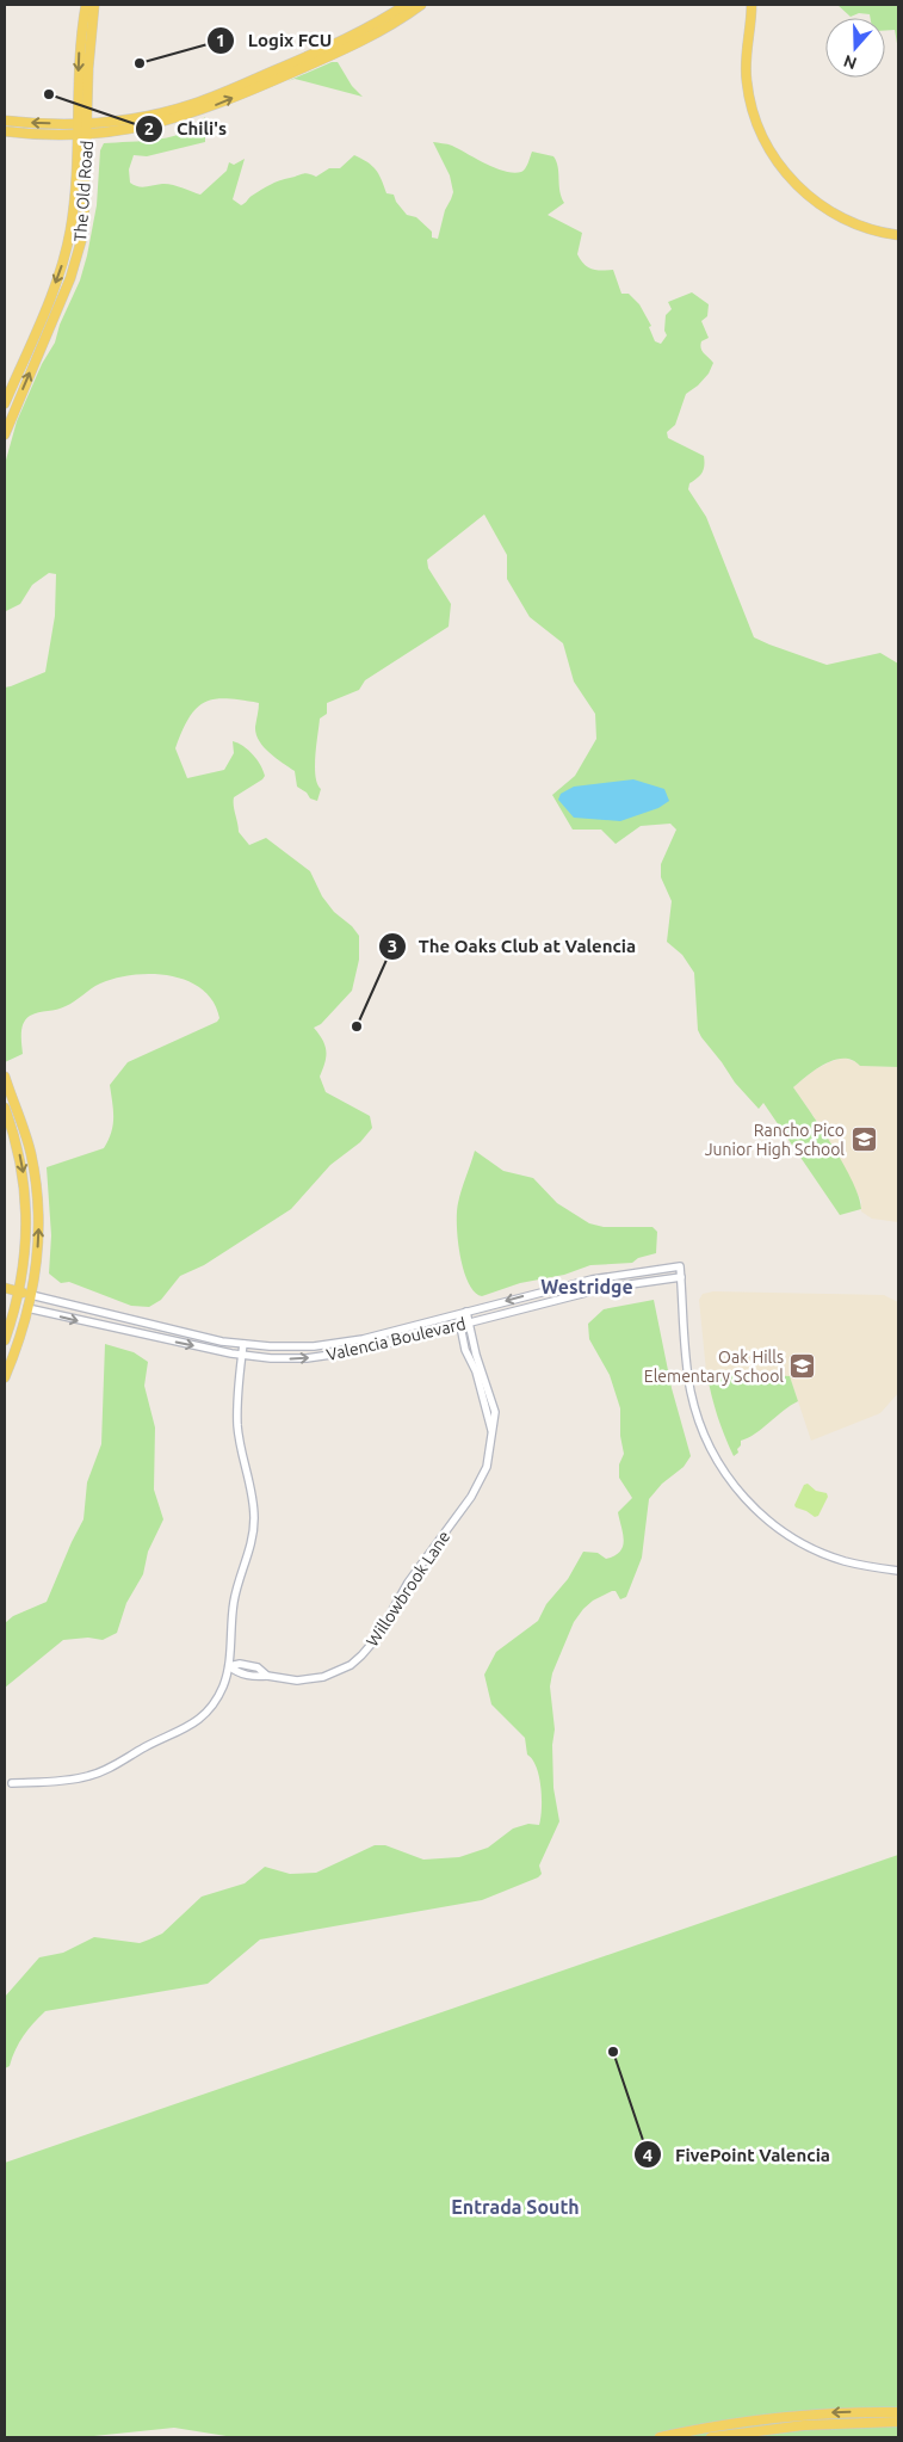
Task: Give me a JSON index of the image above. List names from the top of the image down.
{
  "streets": {
    "main road": ["The Old Road", "Valencia Boulevard"],
    "street": ["Willowbrook Lane"]
  },
  "crossings": [
    ["Valencia Boulevard", "Willowbrook Lane"]
  ],
  "districts": ["Westridge", "Entrada South"],
  "places": {
    "other": [
      "Logix FCU",
      "Chili's",
      "The Oaks Club at Valencia",
      "FivePoint Valencia"
    ],
    "school or university": ["Rancho Pico Junior High School", "Oak Hills Elementary School"]
  },
  "north": "bottom"
}
